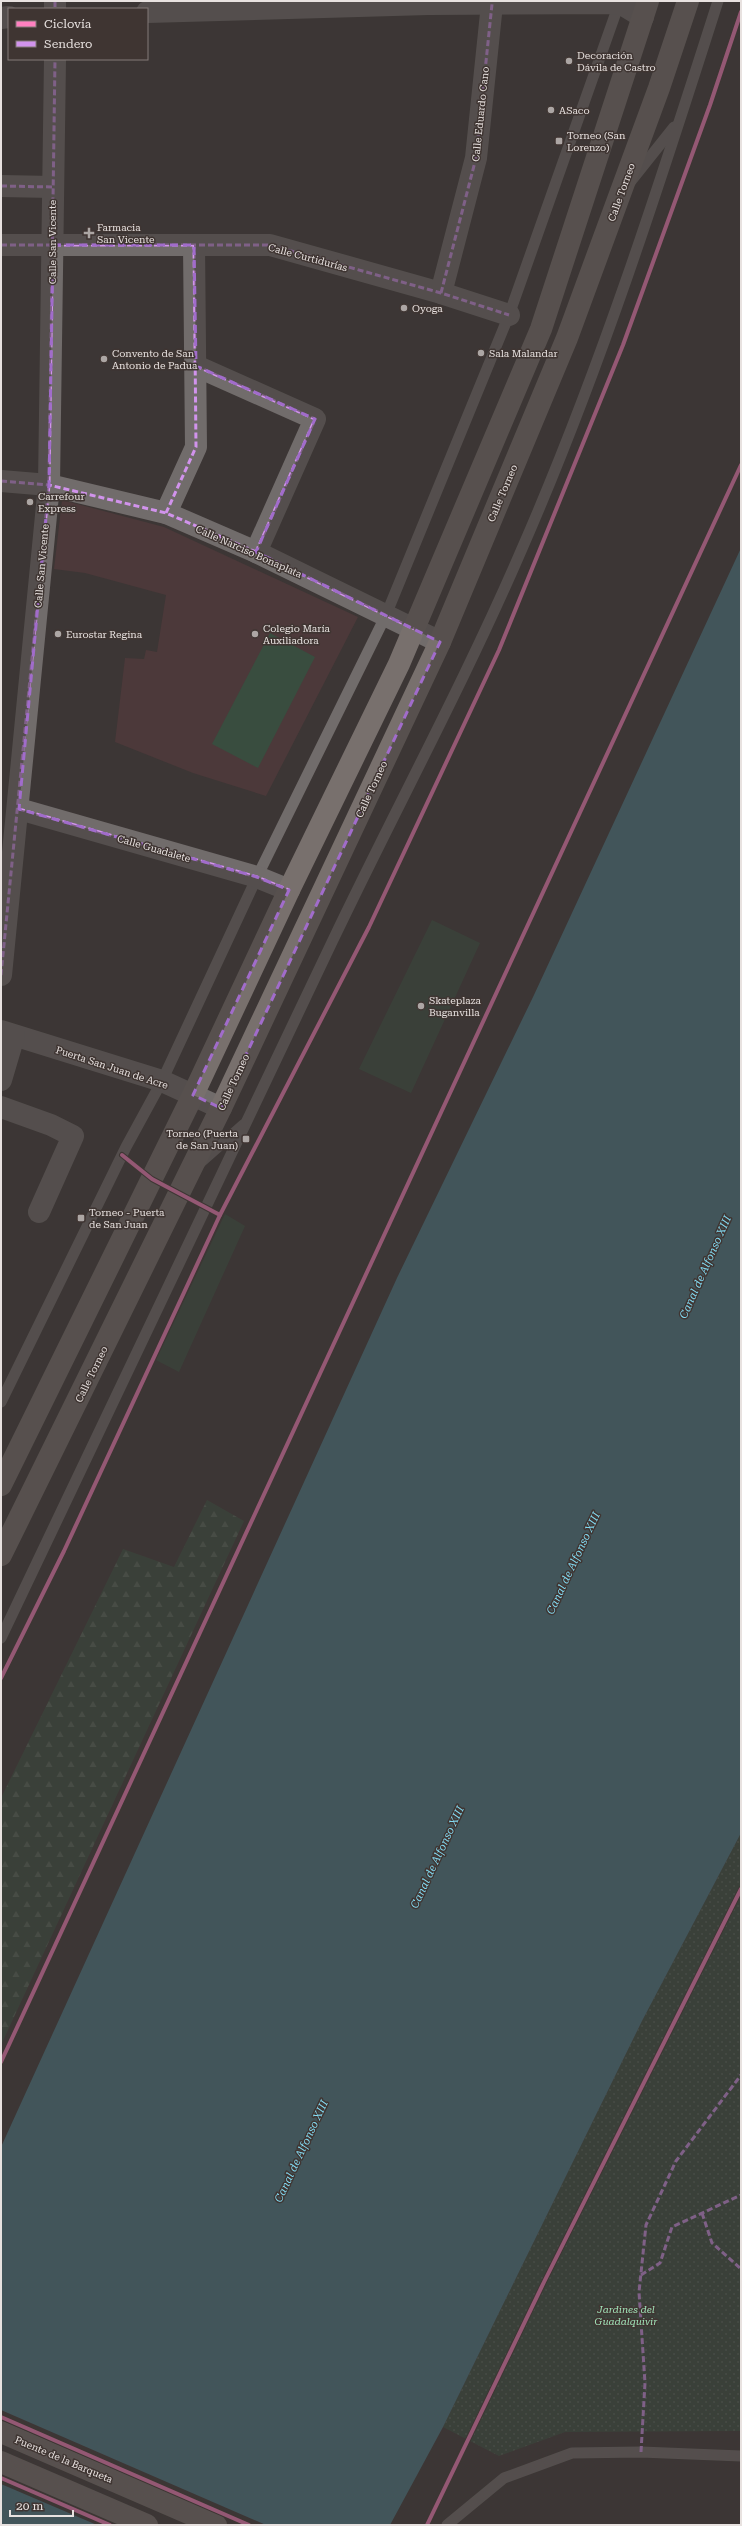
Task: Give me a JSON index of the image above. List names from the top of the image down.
{
  "streets": {
    "main road": ["Calle Torneo", "Puente de la Barqueta"],
    "street": [
      "Calle Eduardo Cano",
      "Calle San Vicente",
      "Calle Curtidurías",
      "Calle Narciso Bonaplata",
      "Calle Guadalete",
      "Puerta San Juan de Acre"
    ]
  },
  "crossings": [
    ["Calle Eduardo Cano", "Calle Curtidurías"],
    ["Calle Torneo", "Calle Narciso Bonaplata"],
    ["Calle Torneo", "Puerta San Juan de Acre"],
    ["Calle San Vicente", "Calle Curtidurías"],
    ["Calle San Vicente", "Calle Narciso Bonaplata"],
    ["Calle San Vicente", "Calle Guadalete"]
  ],
  "water": ["Canal de Alfonso XIII"],
  "parks": ["Jardines del Guadalquivir"],
  "places": {
    "other": [
      "Decoración Dávila de Castro",
      "ASaco",
      "Oyoga",
      "Sala Malandar",
      "Convento de San Antonio de Padua",
      "Carrefour Express",
      "Eurostar Regina",
      "Colegio María Auxiliadora",
      "Skateplaza Buganvilla"
    ],
    "transit": ["Torneo (San Lorenzo)", "Torneo (Puerta de San Juan)", "Torneo - Puerta de San Juan"],
    "health": ["Farmacia San Vicente"]
  },
  "legend": ["Ciclovía", "Sendero"],
  "scale_bar": "20 m"
}
